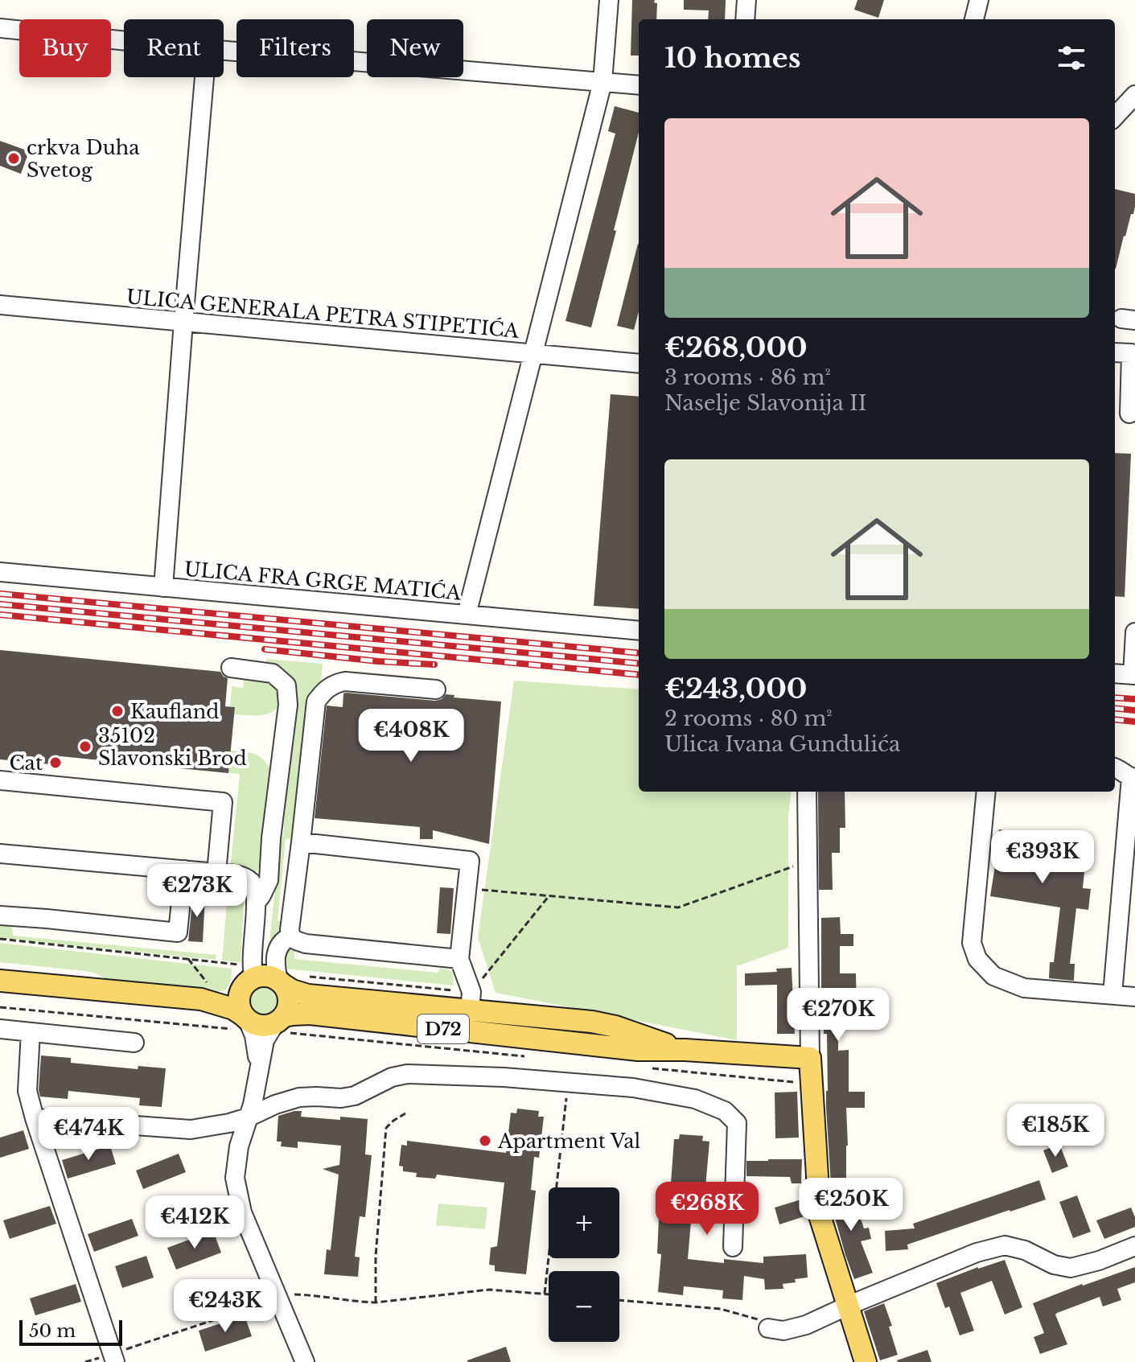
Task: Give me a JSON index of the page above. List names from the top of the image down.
{
  "streets": {
    "main road": ["D72"],
    "street": ["ULICA GENERALA PETRA STIPETIĆA", "ULICA FRA GRGE MATIĆA"]
  },
  "places": [
    "crkva Duha Svetog",
    "Kaufland",
    "35102 Slavonski Brod",
    "Cat",
    "Apartment Val"
  ],
  "scale_bar": "50 m",
  "page": {
    "chip": [
      "Buy",
      "Rent",
      "Filters",
      "New"
    ],
    "heading": "10 homes",
    "list": [
      {
        "name": "€268,000",
        "note": "3 rooms · 86 m² · Naselje Slavonija II"
      },
      {
        "name": "€243,000",
        "note": "2 rooms · 80 m² · Ulica Ivana Gundulića"
      }
    ],
    "price": [
      "€408K",
      "€393K",
      "€273K",
      "€270K",
      "€185K",
      "€474K",
      "€250K",
      "€268K",
      "€412K",
      "€243K"
    ],
    "map_buttons": ["+", "−"],
    "scale": "50 m"
  }
}
